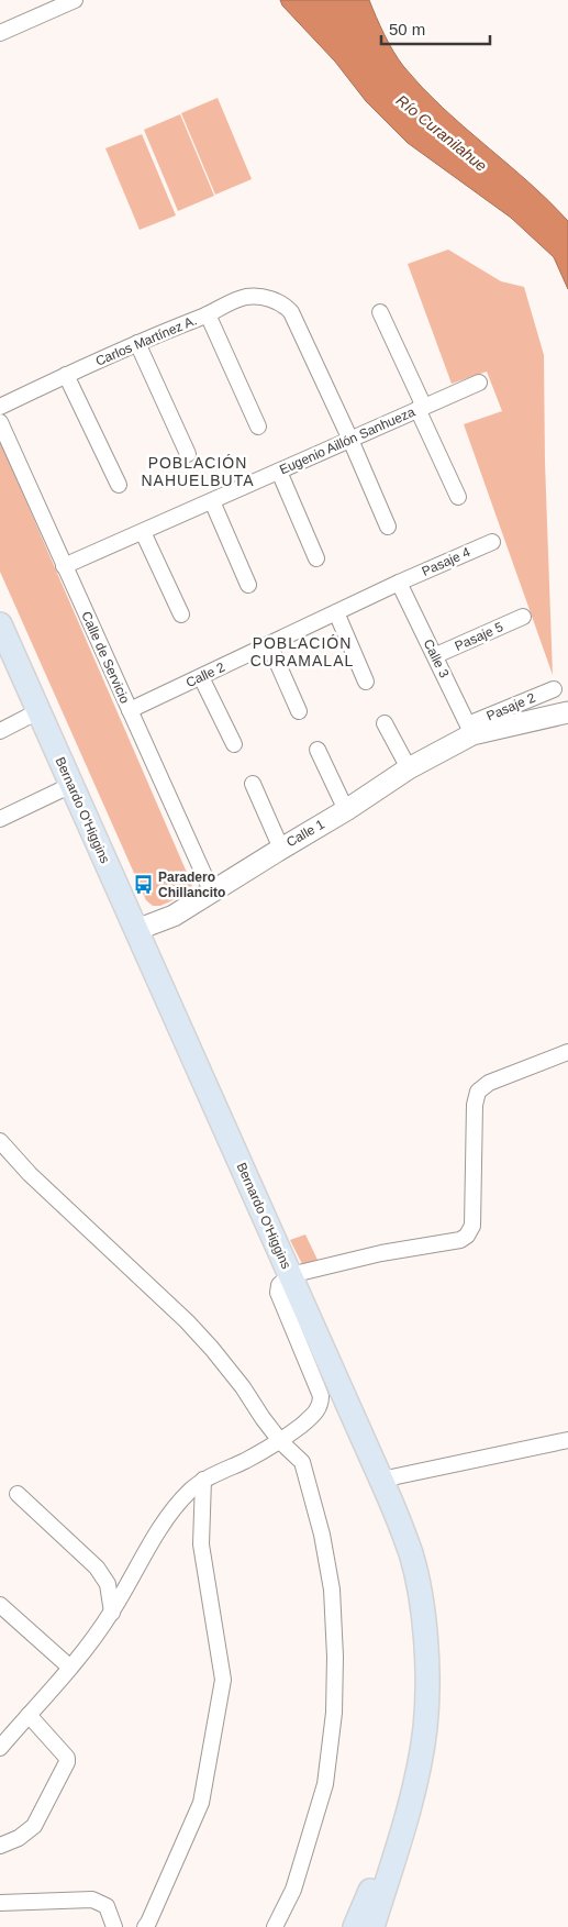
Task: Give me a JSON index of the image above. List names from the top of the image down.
{
  "streets": {
    "main road": ["Bernardo O'Higgins"],
    "street": [
      "Carlos Martínez A.",
      "Eugenio Aillón Sanhueza",
      "Pasaje 4",
      "Pasaje 5",
      "Calle de Servicio",
      "Calle 3",
      "Calle 2",
      "Pasaje 2",
      "Calle 1"
    ]
  },
  "crossings": [
    ["Carlos Martínez A.", "Eugenio Aillón Sanhueza"],
    ["Eugenio Aillón Sanhueza", "Calle de Servicio"],
    ["Pasaje 4", "Calle 3"],
    ["Pasaje 4", "Calle 2"],
    ["Pasaje 5", "Calle 3"],
    ["Calle de Servicio", "Calle 2"],
    ["Calle de Servicio", "Calle 1"],
    ["Calle 3", "Calle 2"],
    ["Calle 3", "Pasaje 2"],
    ["Calle 3", "Calle 1"],
    ["Pasaje 2", "Calle 1"],
    ["Bernardo O'Higgins", "Calle 1"]
  ],
  "districts": ["POBLACIÓN NAHUELBUTA", "POBLACIÓN CURAMALAL"],
  "water": ["Río Curanilahue"],
  "places": {
    "bus stop": ["Paradero Chillancito"]
  },
  "scale_bar": "50 m"
}
